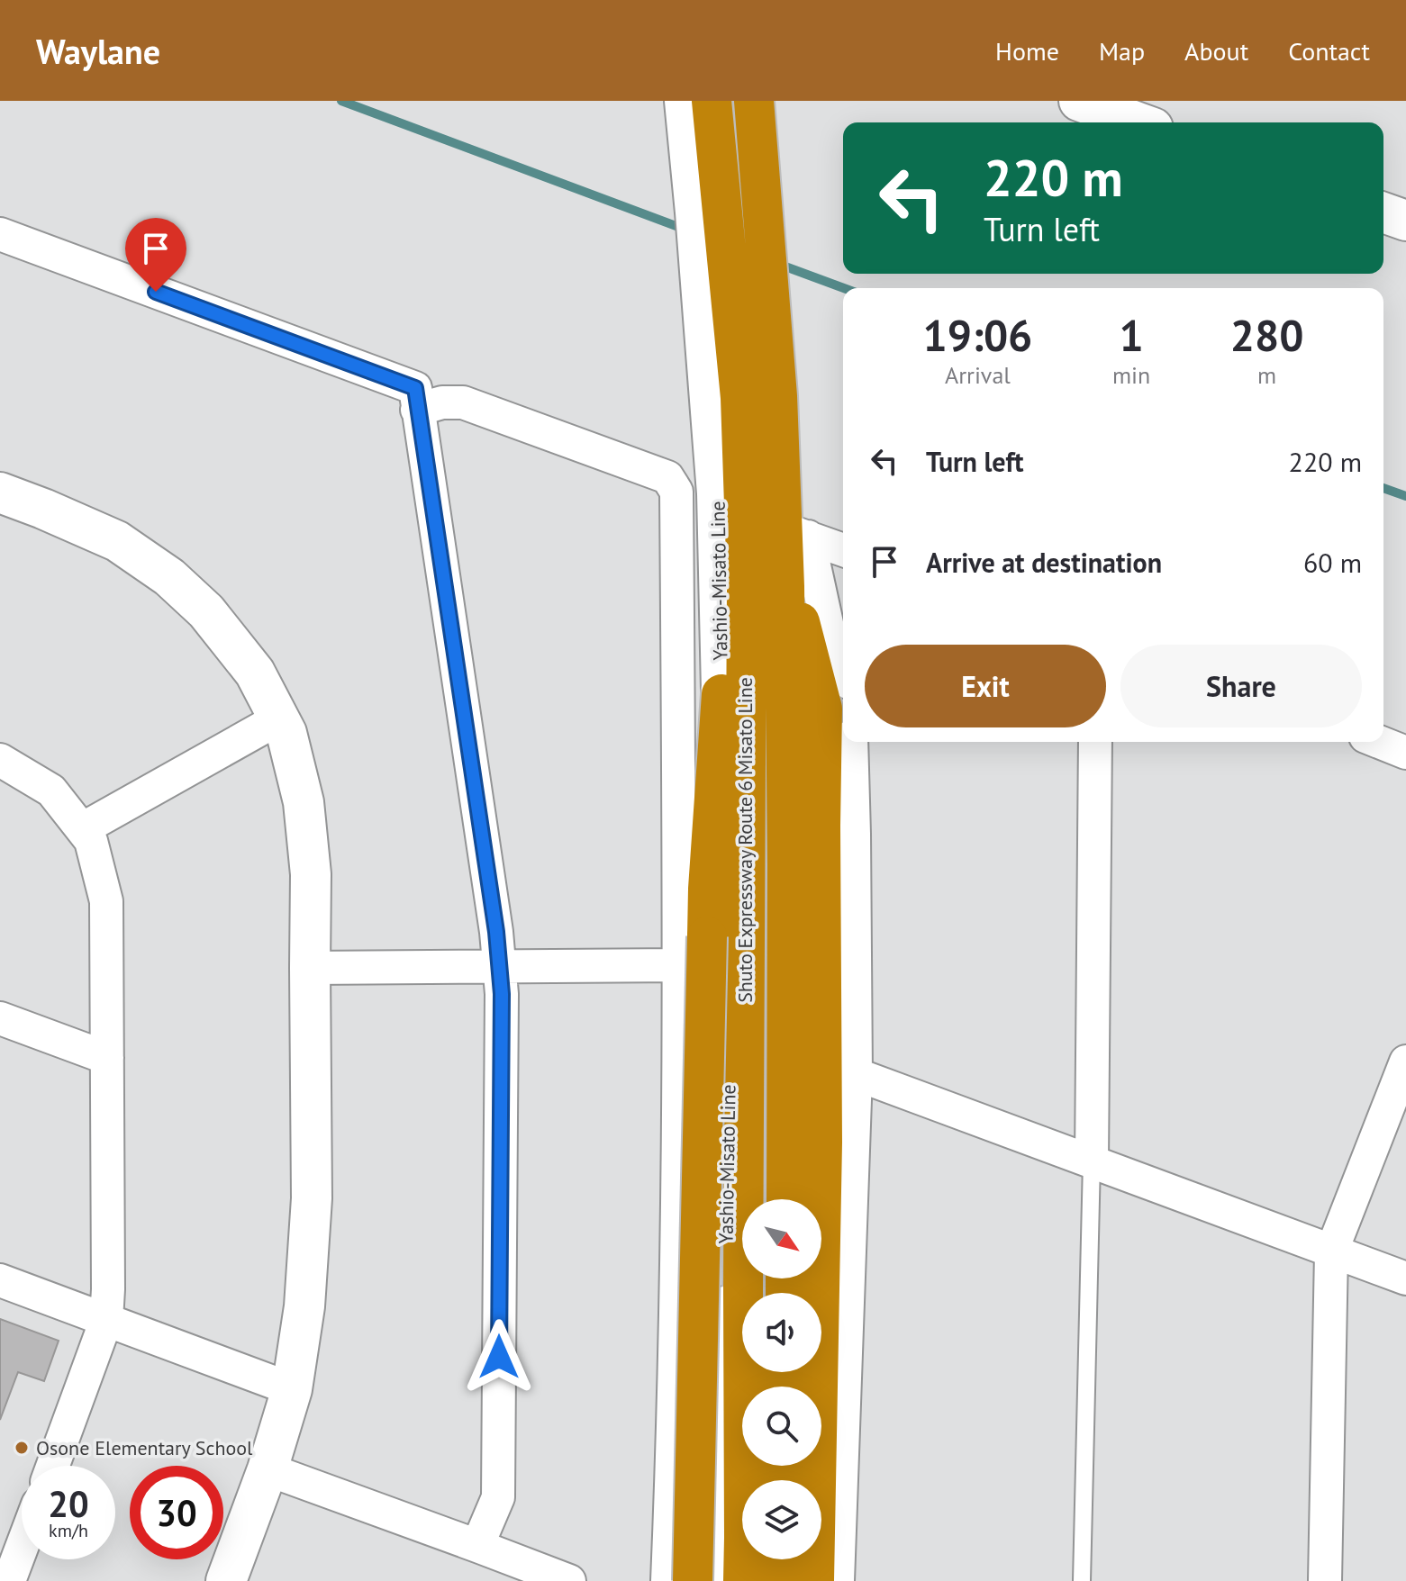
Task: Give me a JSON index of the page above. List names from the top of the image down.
{
  "streets": {
    "highway": ["Shuto Expressway Route 6 Misato Line"],
    "main road": ["Yashio-Misato Line"]
  },
  "places": ["Osone Elementary School"],
  "north": "bottom right",
  "page": {
    "header": "Waylane",
    "nav": [
      "Home",
      "Map",
      "About",
      "Contact"
    ],
    "turn": ["220 m", "Turn left"],
    "eta": [
      "19:06",
      "Arrival",
      "1",
      "min",
      "280",
      "m"
    ],
    "list": [
      {
        "name": "Turn left",
        "value": "220 m"
      },
      {
        "name": "Arrive at destination",
        "value": "60 m"
      }
    ],
    "buttons": ["Exit", "Share"],
    "speed": "20 km/h",
    "limit": "30"
  }
}
